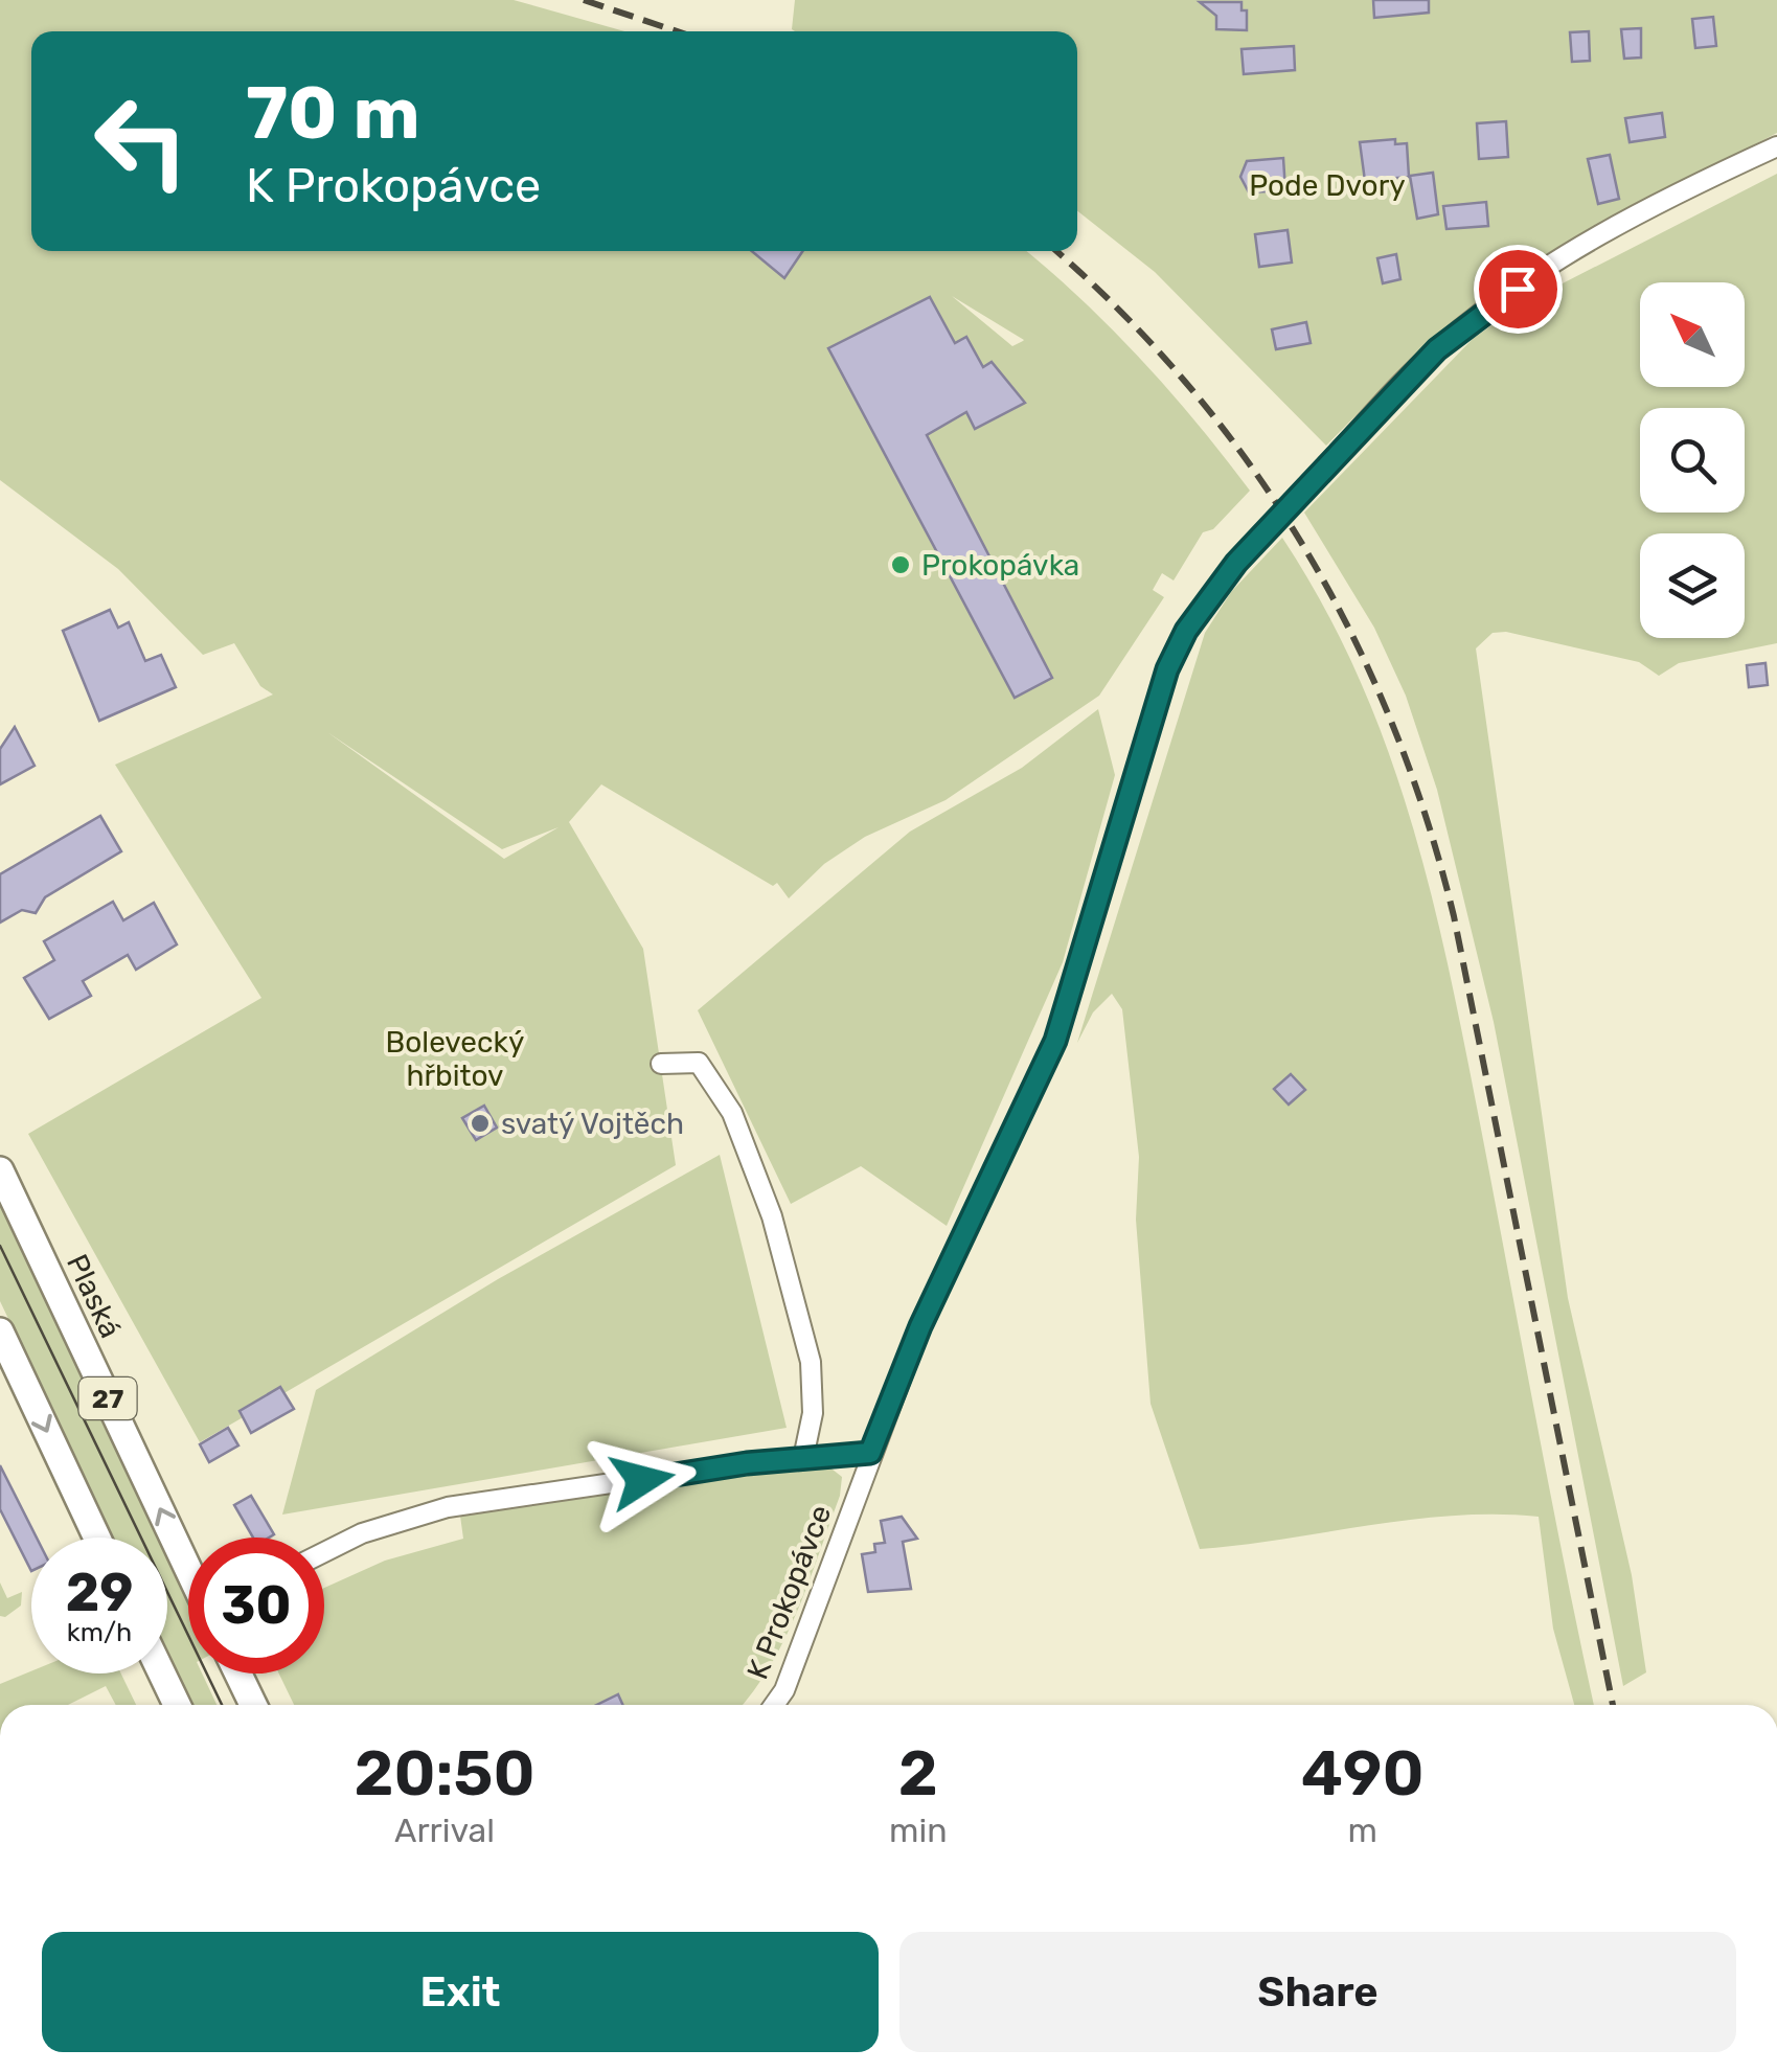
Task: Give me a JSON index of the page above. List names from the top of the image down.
{
  "streets": {
    "main road": ["Plaská", "27"],
    "street": ["K Prokopávce"]
  },
  "parks": ["Pode Dvory", "Bolevecký hřbitov"],
  "places": ["Prokopávka", "svatý Vojtěch"],
  "north": "top left",
  "page": {
    "turn": ["70 m", "K Prokopávce"],
    "speed": "29 km/h",
    "limit": "30",
    "eta": [
      "20:50",
      "Arrival",
      "2",
      "min",
      "490",
      "m"
    ],
    "buttons": ["Exit", "Share"]
  }
}
